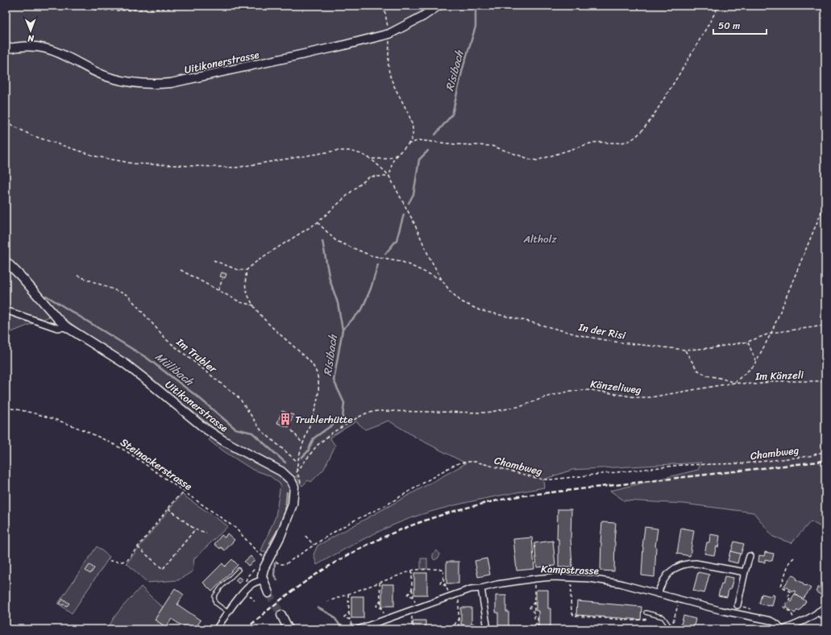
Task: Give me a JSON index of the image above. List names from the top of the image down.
{
  "streets": {
    "street": ["Uitikonerstrasse", "Kampstrasse"],
    "path": [
      "In der Risi",
      "Im Trubler",
      "Im Känzeli",
      "Känzeliweg",
      "Chambweg",
      "Steinackerstrasse"
    ]
  },
  "crossings": [
    ["Uitikonerstrasse", "Känzeliweg"],
    ["Im Känzeli", "Känzeliweg"]
  ],
  "water": ["Risibach", "Mülibach"],
  "parks": ["Altholz"],
  "places": {
    "building": ["Trublerhütte"]
  },
  "scale_bar": "50 m",
  "north": "bottom"
}
